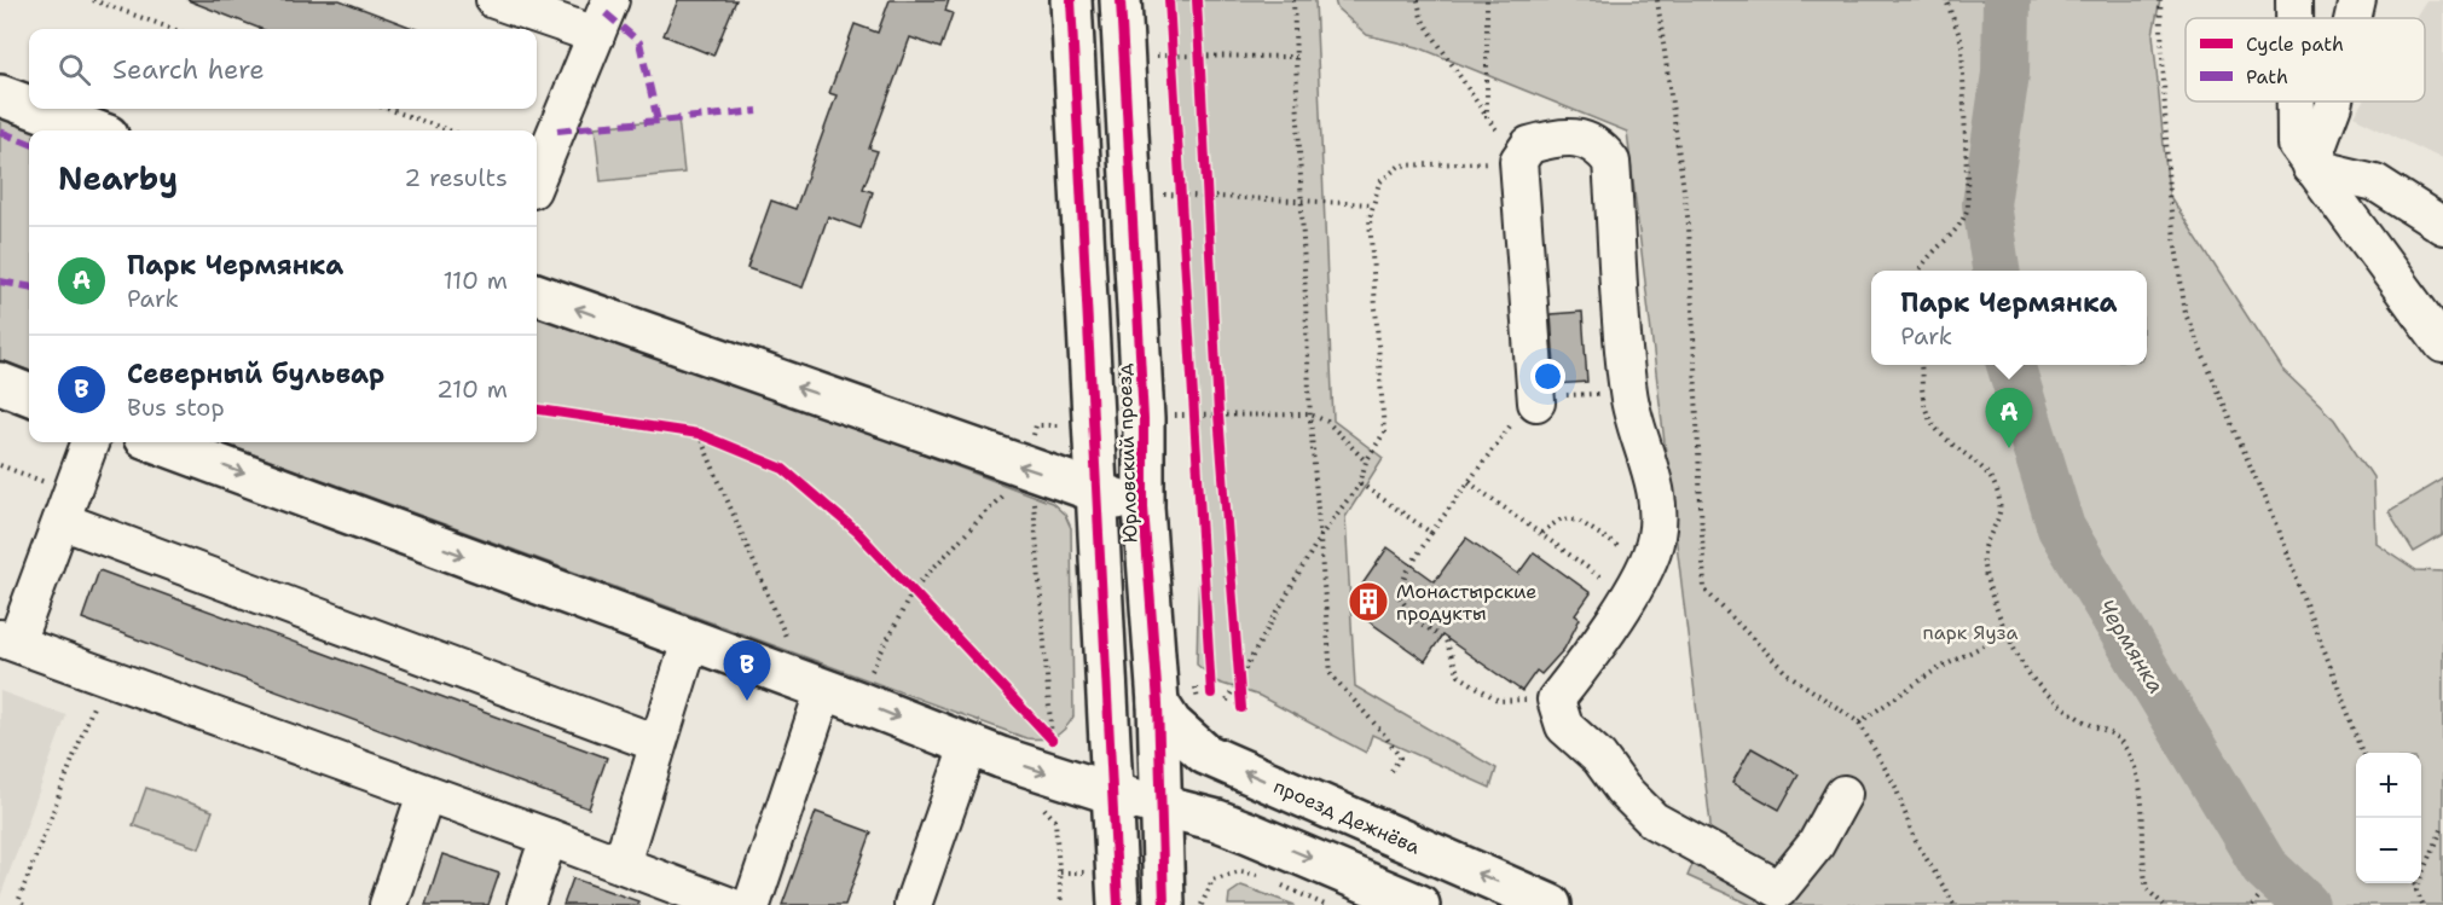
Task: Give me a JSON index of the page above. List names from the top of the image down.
{
  "streets": {
    "main road": ["Юрловский проезд", "проезд Дежнёва"]
  },
  "crossings": [
    ["Юрловский проезд", "проезд Дежнёва"]
  ],
  "water": ["Чермянка"],
  "parks": ["парк Яуза"],
  "places": {
    "building": ["Монастырские продукты"]
  },
  "legend": ["Cycle path", "Path"],
  "page": {
    "search": "Search here",
    "heading": ["Nearby", "2 results"],
    "list": [
      {
        "mark": "A",
        "name": "Парк Чермянка",
        "note": "Park",
        "value": "110 m"
      },
      {
        "mark": "B",
        "name": "Северный бульвар",
        "note": "Bus stop",
        "value": "210 m"
      }
    ],
    "popup": ["Парк Чермянка", "Park"],
    "pins": ["A", "B"],
    "map_buttons": ["+", "−"]
  }
}
